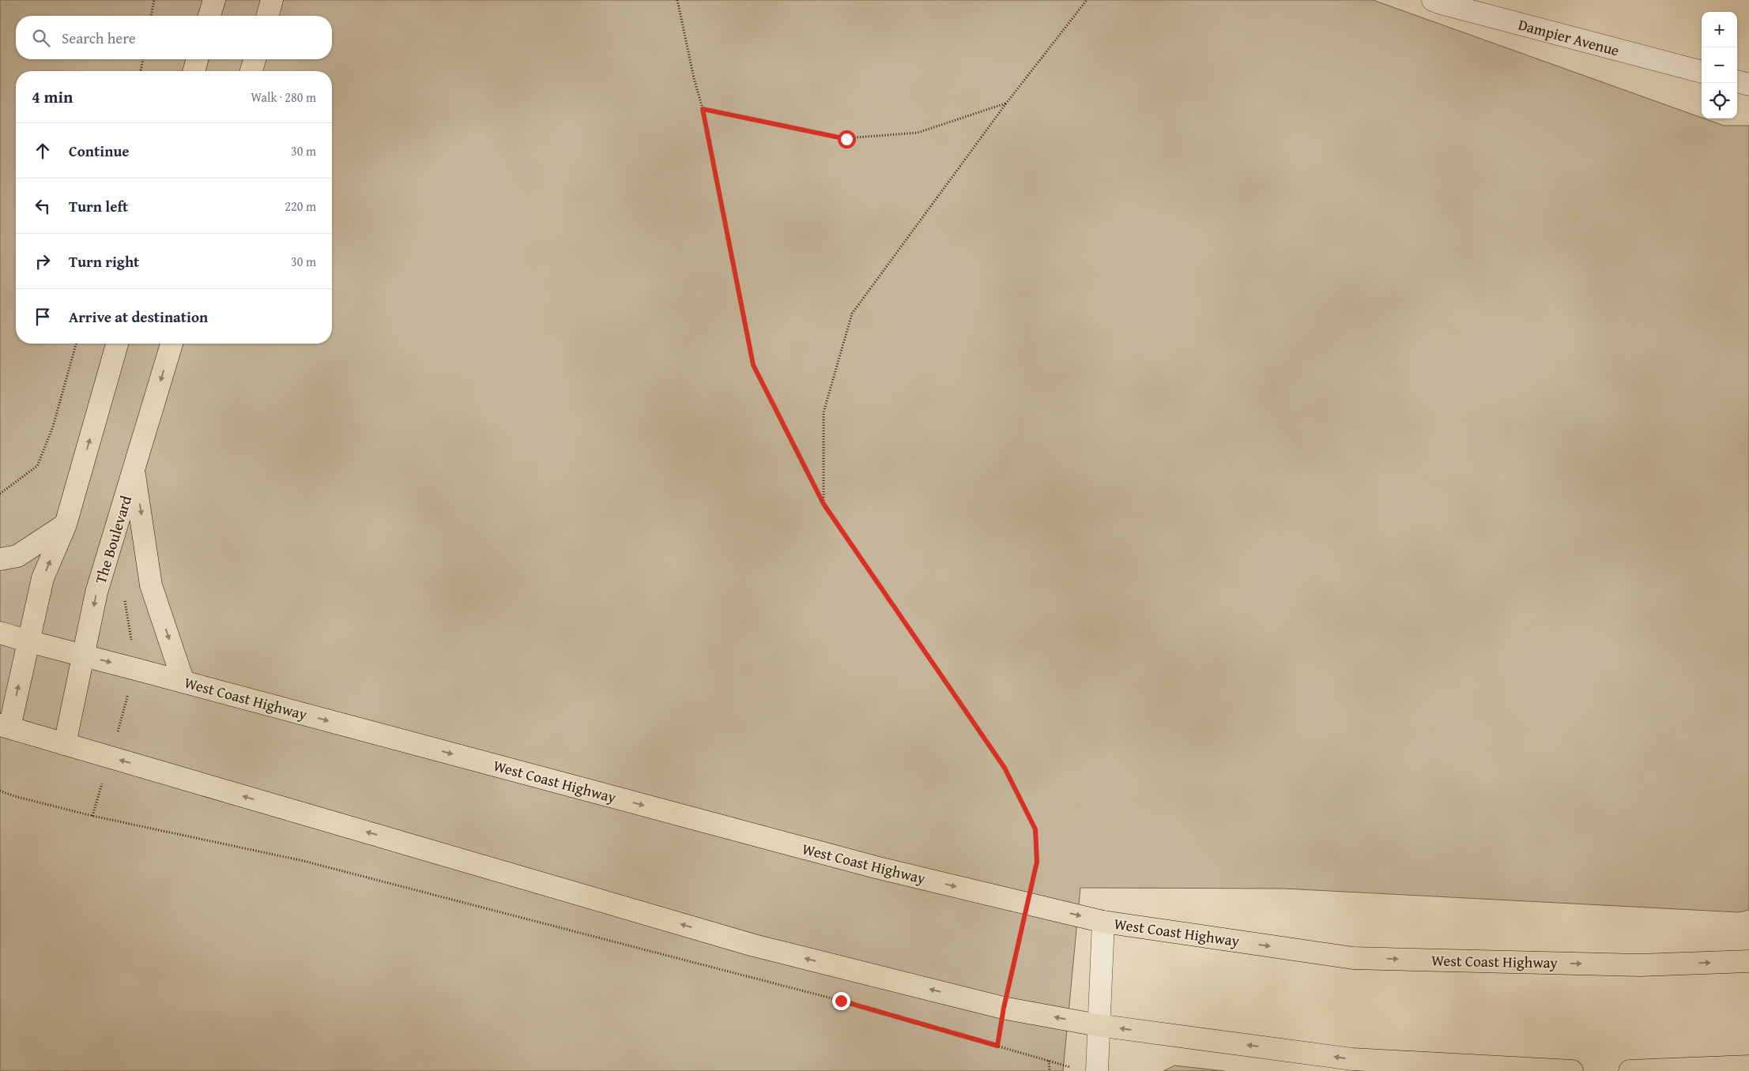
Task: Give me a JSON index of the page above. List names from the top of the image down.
{
  "streets": {
    "main road": ["The Boulevard", "West Coast Highway"],
    "street": ["Dampier Avenue"]
  },
  "crossings": [
    ["The Boulevard", "West Coast Highway"]
  ],
  "page": {
    "map_buttons": ["+", "−"],
    "search": "Search here",
    "heading": ["4 min", "Walk · 280 m"],
    "list": [
      ["Continue", "30 m"],
      ["Turn left", "220 m"],
      ["Turn right", "30 m"],
      "Arrive at destination"
    ]
  }
}
